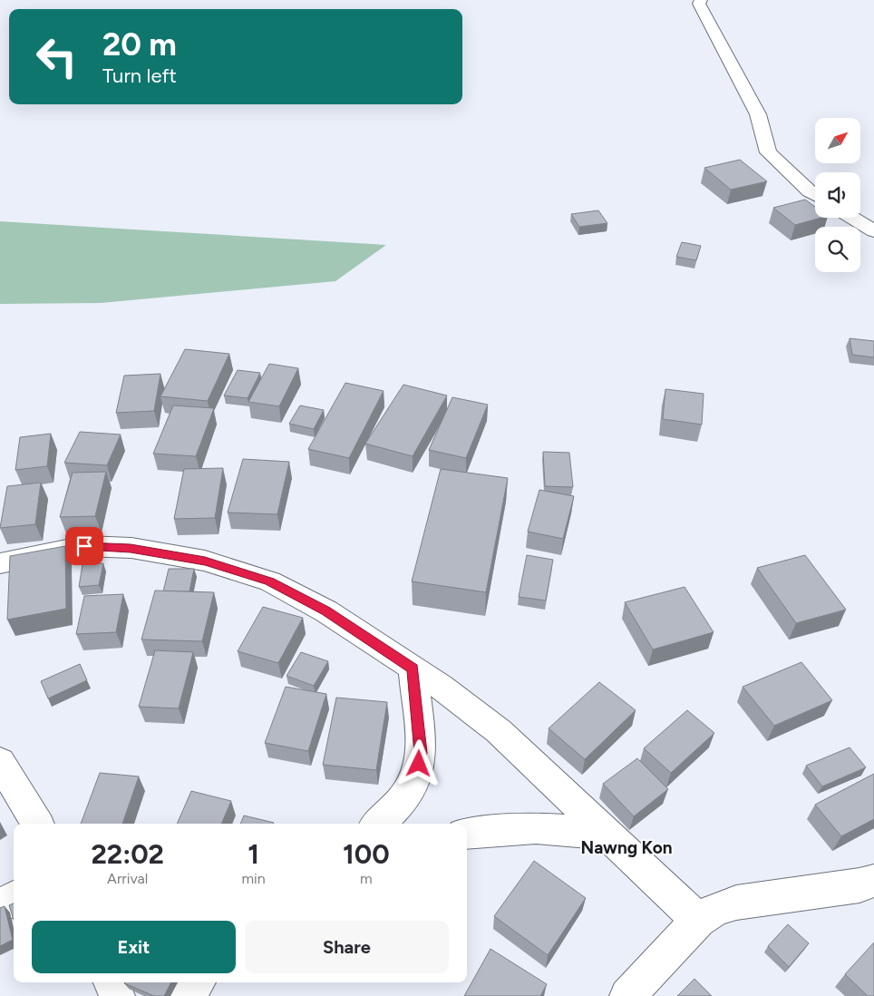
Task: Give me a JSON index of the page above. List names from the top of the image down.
{
  "districts": ["Nawng Kon"],
  "north": "top right",
  "page": {
    "turn": ["20 m", "Turn left"],
    "eta": [
      "22:02",
      "Arrival",
      "1",
      "min",
      "100",
      "m"
    ],
    "buttons": ["Exit", "Share"]
  }
}
